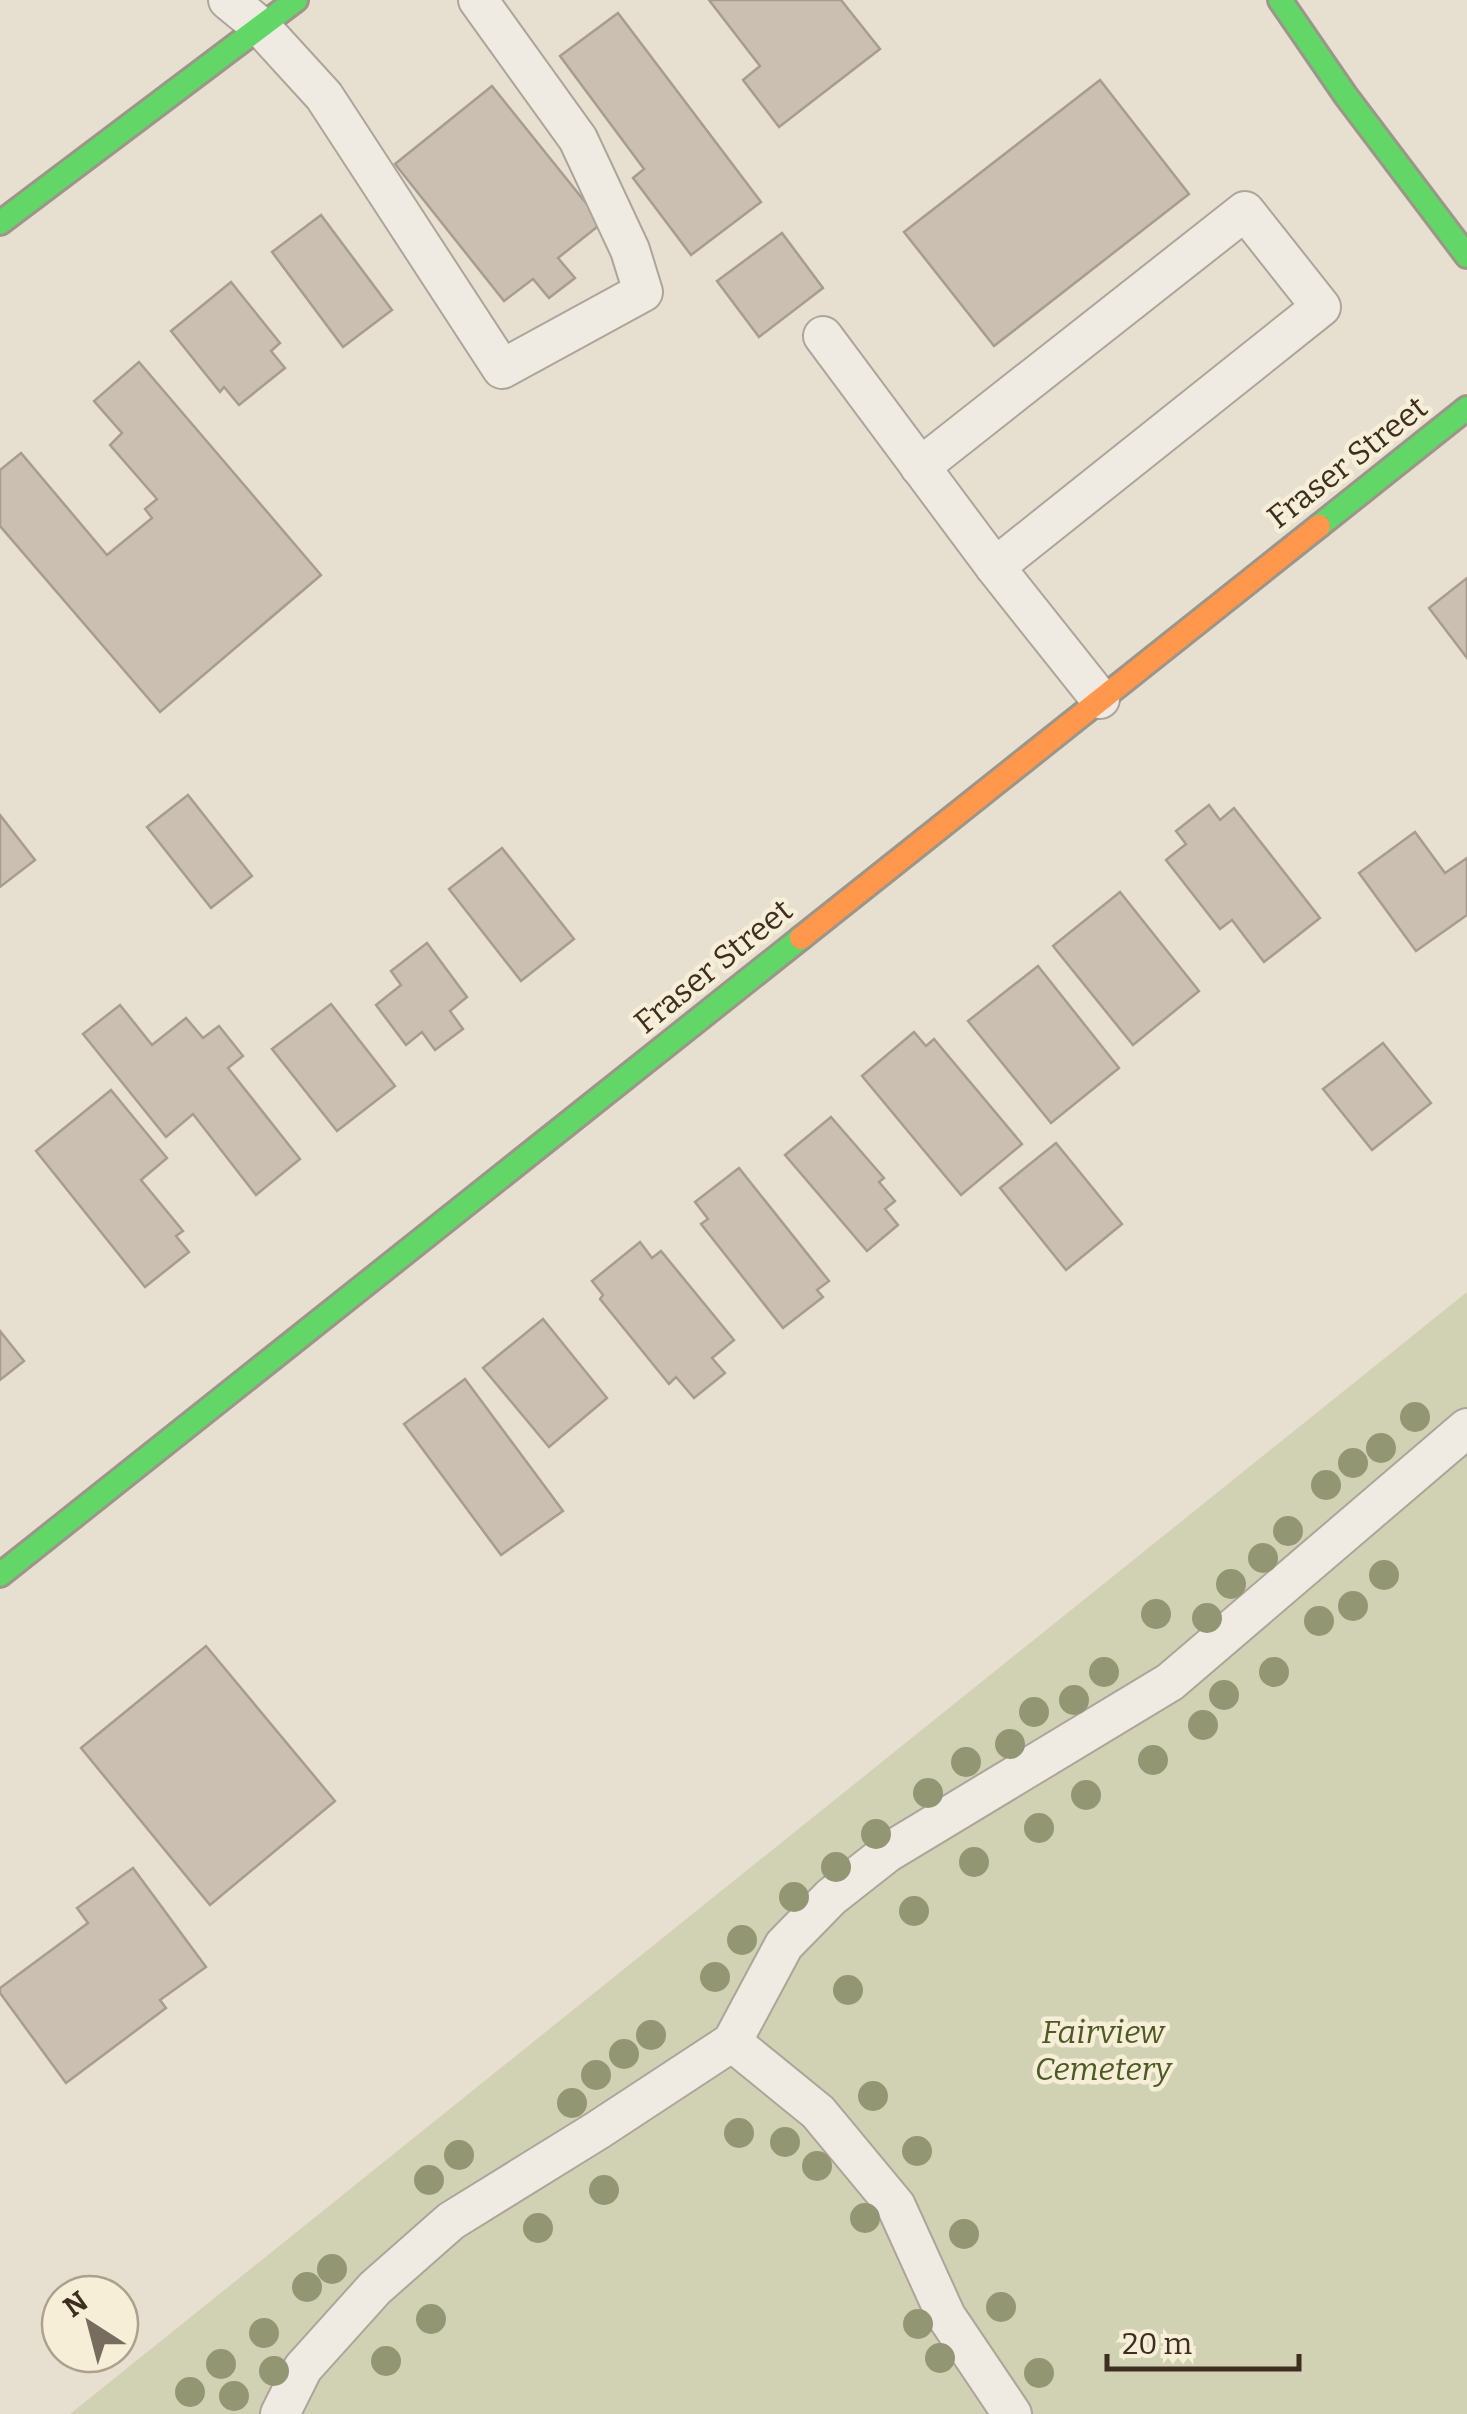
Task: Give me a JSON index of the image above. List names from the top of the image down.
{
  "streets": {
    "street": ["Fraser Street"]
  },
  "parks": ["Fairview Cemetery"],
  "scale_bar": "20 m",
  "north": "top left"
}
